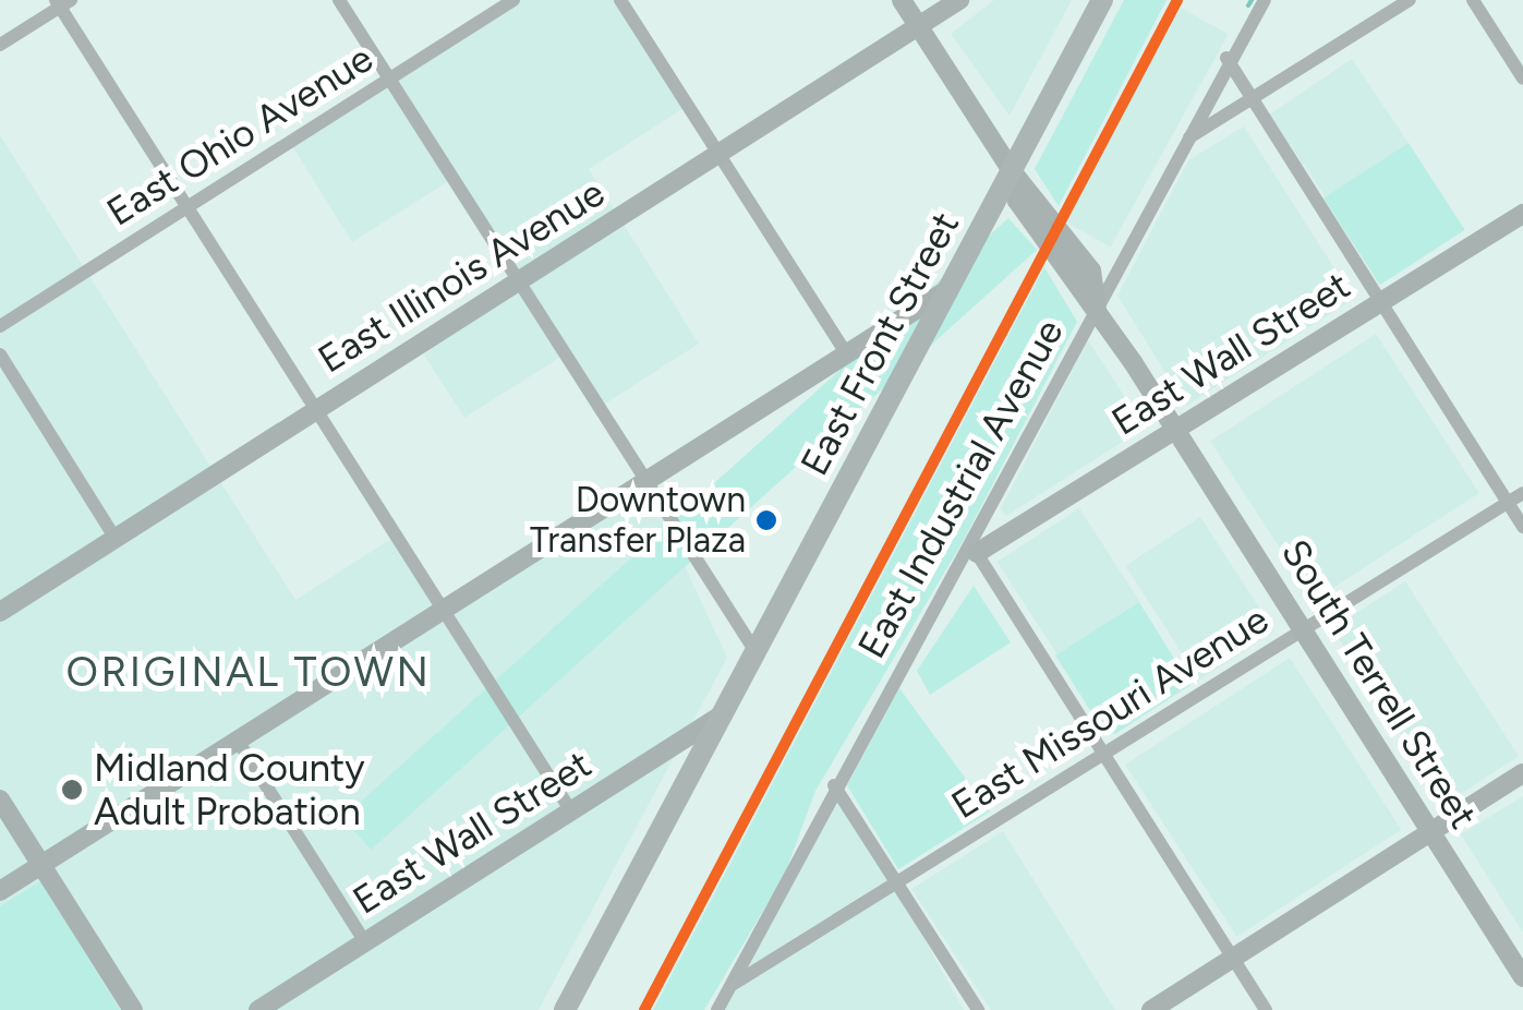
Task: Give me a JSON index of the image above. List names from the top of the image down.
{
  "streets": {
    "main road": ["East Front Street"],
    "street": [
      "East Ohio Avenue",
      "East Illinois Avenue",
      "East Wall Street",
      "East Industrial Avenue",
      "South Terrell Street",
      "East Missouri Avenue"
    ]
  },
  "crossings": [
    ["East Illinois Avenue", "South Terrell Street"],
    ["East Front Street", "East Wall Street"],
    ["East Front Street", "South Terrell Street"],
    ["East Wall Street", "East Industrial Avenue"],
    ["East Wall Street", "South Terrell Street"],
    ["East Industrial Avenue", "South Terrell Street"],
    ["East Industrial Avenue", "East Missouri Avenue"],
    ["South Terrell Street", "East Missouri Avenue"]
  ],
  "districts": ["ORIGINAL TOWN"],
  "places": ["Downtown Transfer Plaza", "Midland County Adult Probation"]
}
